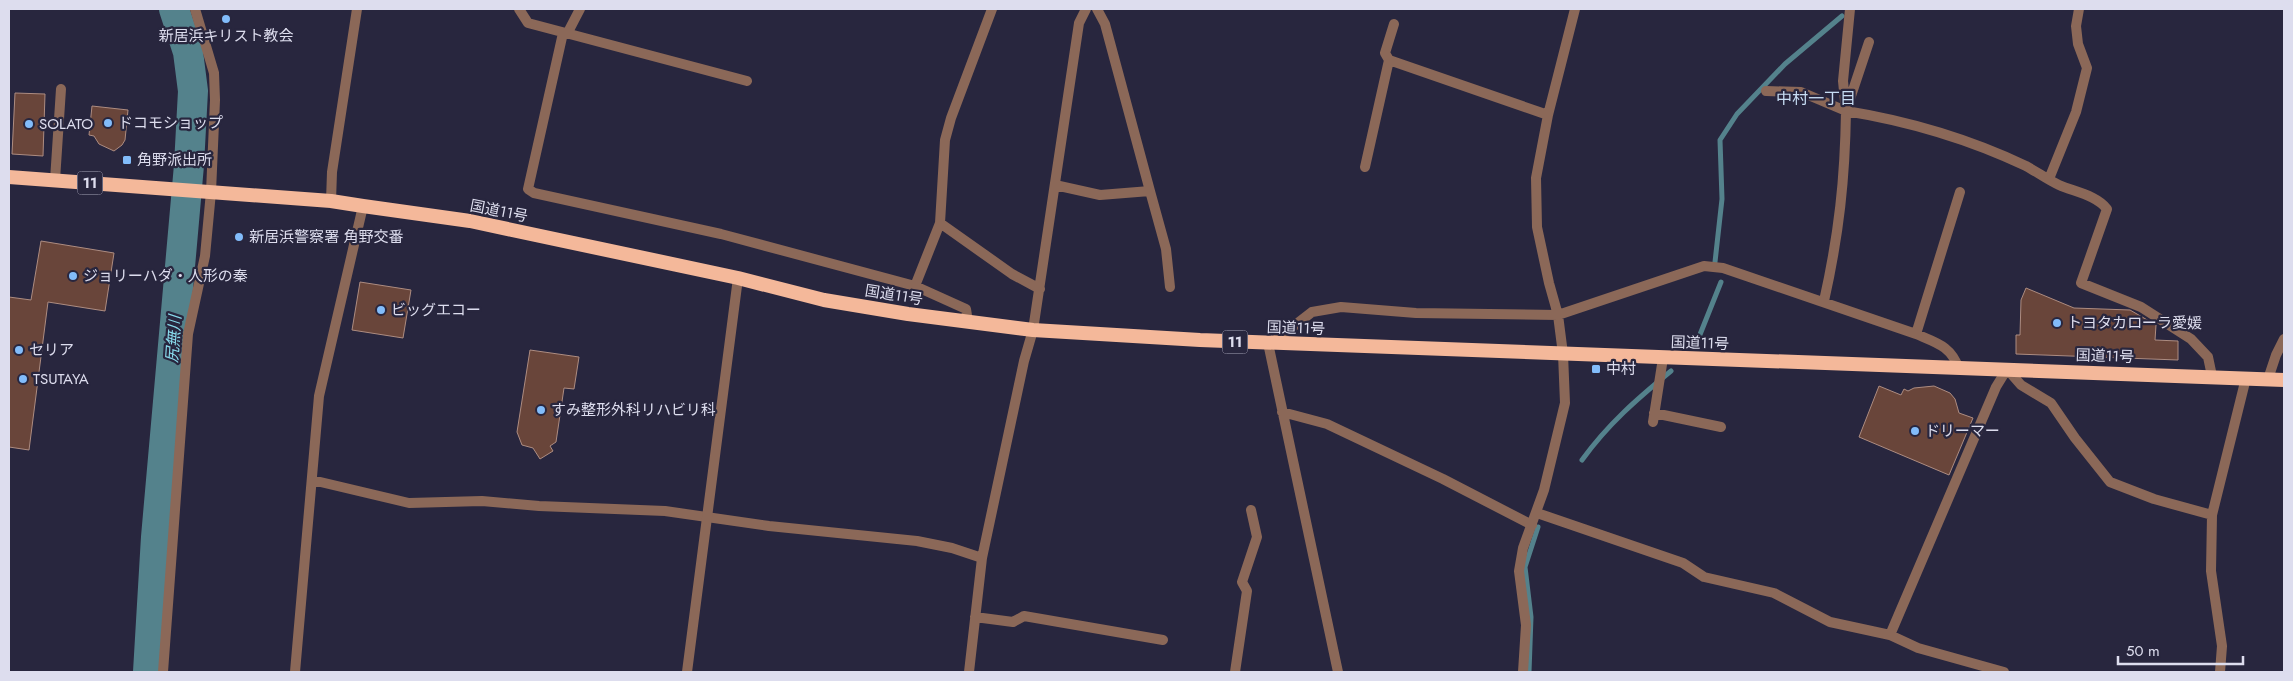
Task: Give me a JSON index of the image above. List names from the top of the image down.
{
  "streets": {
    "highway": ["11", "国道11号"]
  },
  "crossings": [
    ["11", "国道11号"]
  ],
  "districts": ["中村一丁目"],
  "water": ["尻無川"],
  "places": {
    "other": [
      "新居浜キリスト教会",
      "ドコモショップ",
      "SOLATO",
      "新居浜警察署 角野交番",
      "ジョリーハダ・人形の秦",
      "ビッグエコー",
      "トヨタカローラ愛媛",
      "セリア",
      "TSUTAYA",
      "すみ整形外科リハビリ科",
      "ドリーマー"
    ],
    "transit": ["角野派出所", "中村"]
  },
  "scale_bar": "50 m"
}
